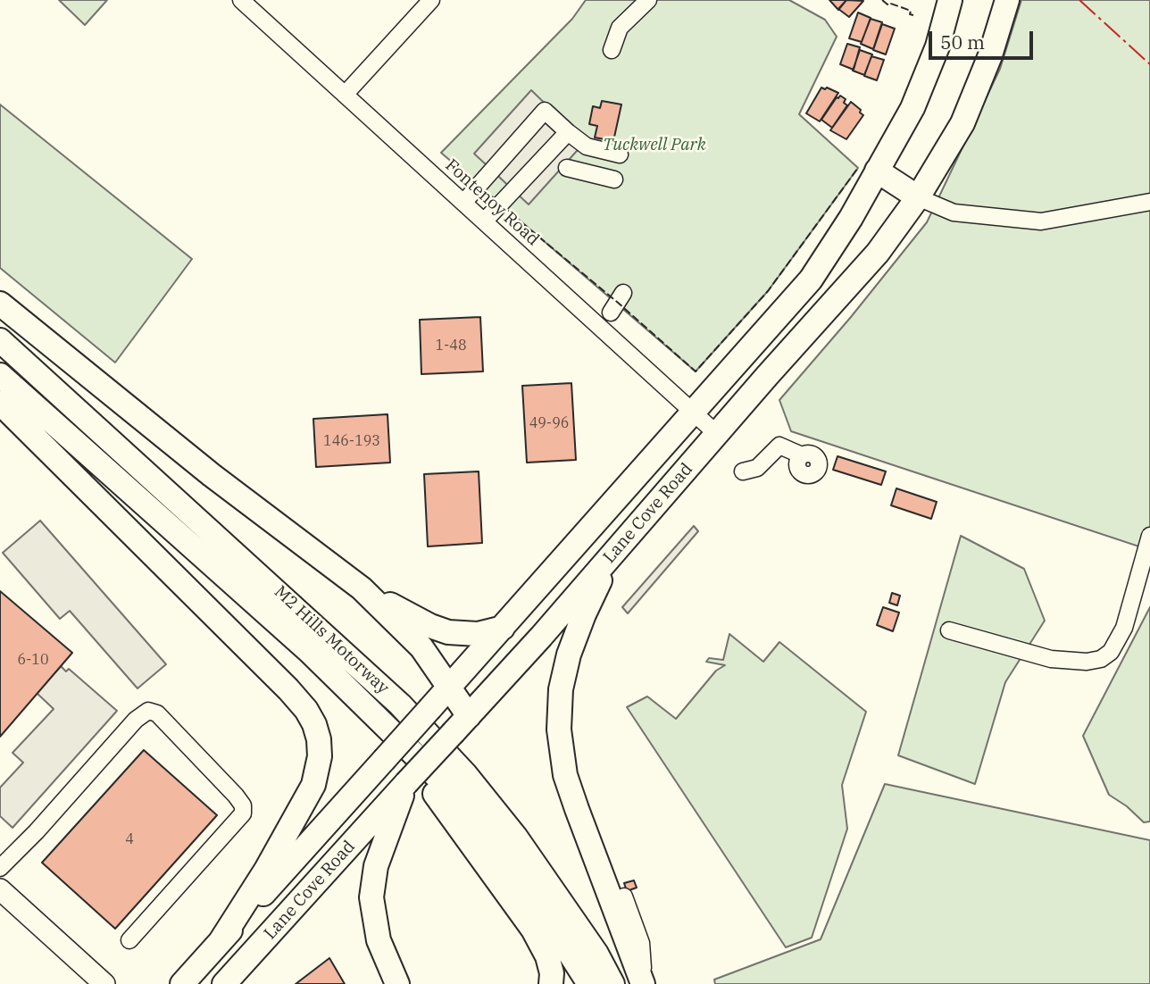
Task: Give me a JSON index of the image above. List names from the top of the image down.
{
  "streets": {
    "highway": ["Lane Cove Road", "M2 Hills Motorway"],
    "street": ["Fontenoy Road"]
  },
  "crossings": [
    ["Fontenoy Road", "Lane Cove Road"]
  ],
  "parks": ["Tuckwell Park"],
  "house_numbers": [
    "1-48",
    "49-96",
    "146-193",
    "6-10",
    "4"
  ],
  "scale_bar": "50 m"
}
